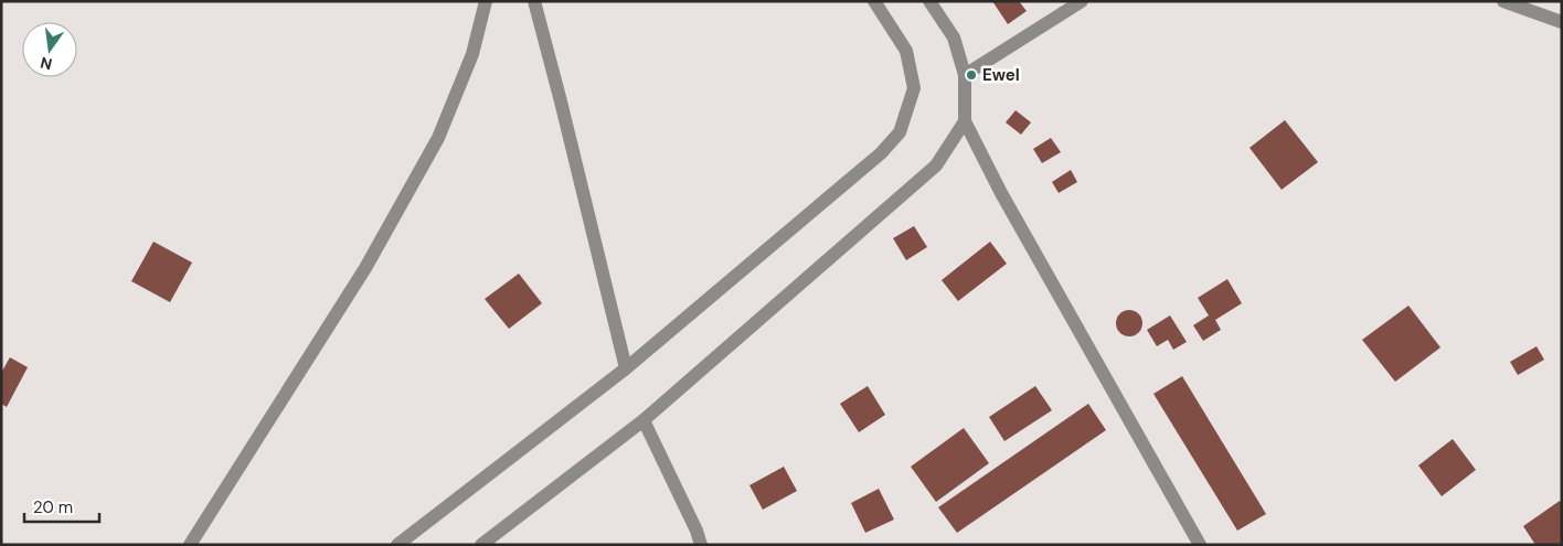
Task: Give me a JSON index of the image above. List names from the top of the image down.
{
  "places": ["Ewel"],
  "scale_bar": "20 m",
  "north": "bottom"
}
